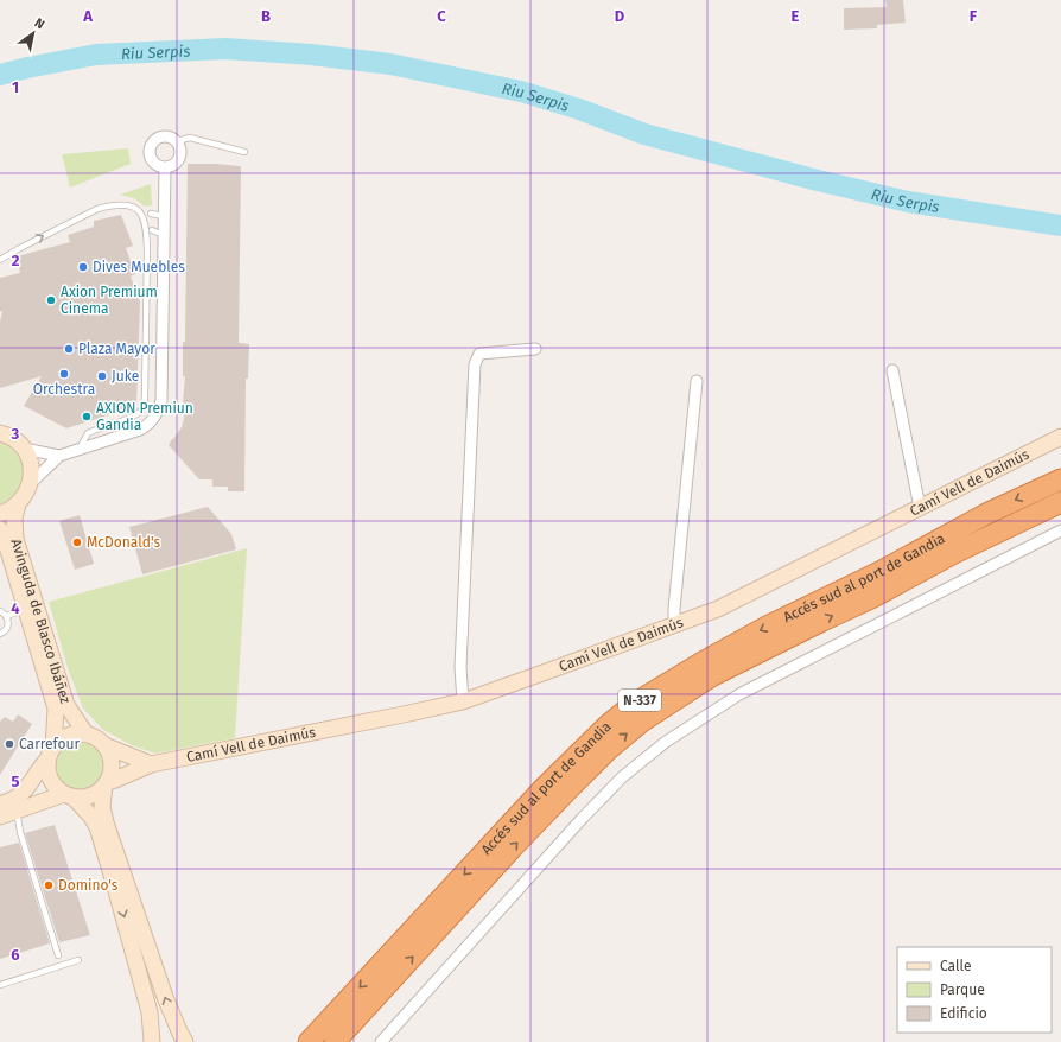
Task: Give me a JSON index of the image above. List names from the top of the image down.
{
  "streets": {
    "highway": ["Accés sud al port de Gandia", "N-337"],
    "main road": ["Camí Vell de Daimús", "Avinguda de Blasco Ibáñez"]
  },
  "crossings": [
    ["Camí Vell de Daimús", "Avinguda de Blasco Ibáñez"]
  ],
  "water": ["Riu Serpis"],
  "places": [
    "Dives Muebles",
    "Axion Premium Cinema",
    "Plaza Mayor",
    "Orchestra",
    "Juke",
    "AXION Premiun Gandia",
    "McDonald's",
    "Carrefour",
    "Domino's"
  ],
  "legend": ["Calle", "Parque", "Edificio"],
  "north": "top right",
  "grid": {
    "columns": [
      "A",
      "B",
      "C",
      "D",
      "E",
      "F"
    ],
    "rows": [
      "1",
      "2",
      "3",
      "4",
      "5",
      "6"
    ]
  }
}
